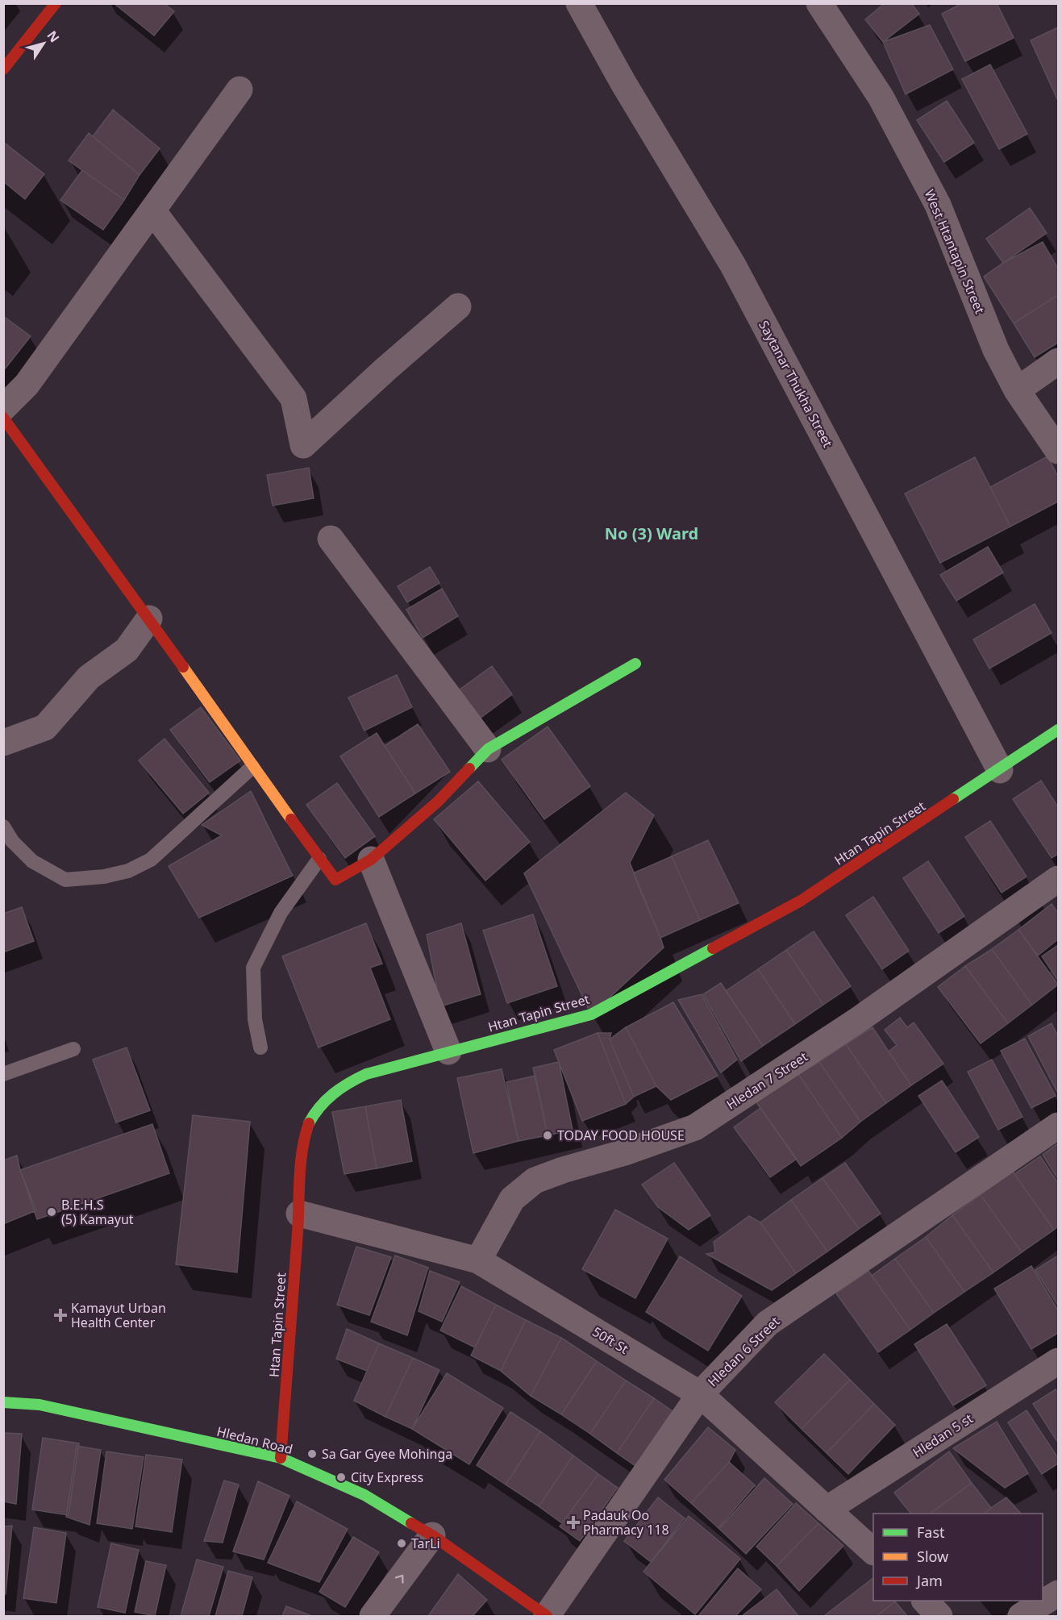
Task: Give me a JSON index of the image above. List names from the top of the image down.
{
  "streets": {
    "street": [
      "West Htantapin Street",
      "Saytanar Thukha Street",
      "Htan Tapin Street",
      "Hledan 7 Street",
      "50ft St",
      "Hledan 6 Street",
      "Hledan 5 st",
      "Hledan Road"
    ]
  },
  "crossings": [
    ["Saytanar Thukha Street", "Htan Tapin Street"],
    ["Htan Tapin Street", "50ft St"],
    ["Htan Tapin Street", "Hledan Road"],
    ["Hledan 7 Street", "50ft St"],
    ["50ft St", "Hledan 6 Street"],
    ["50ft St", "Hledan 5 st"],
    ["Hledan 6 Street", "Hledan Road"]
  ],
  "districts": ["No (3) Ward"],
  "places": {
    "other": [
      "TODAY FOOD HOUSE",
      "B.E.H.S (5) Kamayut",
      "Sa Gar Gyee Mohinga",
      "City Express",
      "TarLi"
    ],
    "health": ["Kamayut Urban Health Center", "Padauk Oo Pharmacy 118"]
  },
  "legend": ["Fast", "Slow", "Jam"],
  "north": "top right"
}
